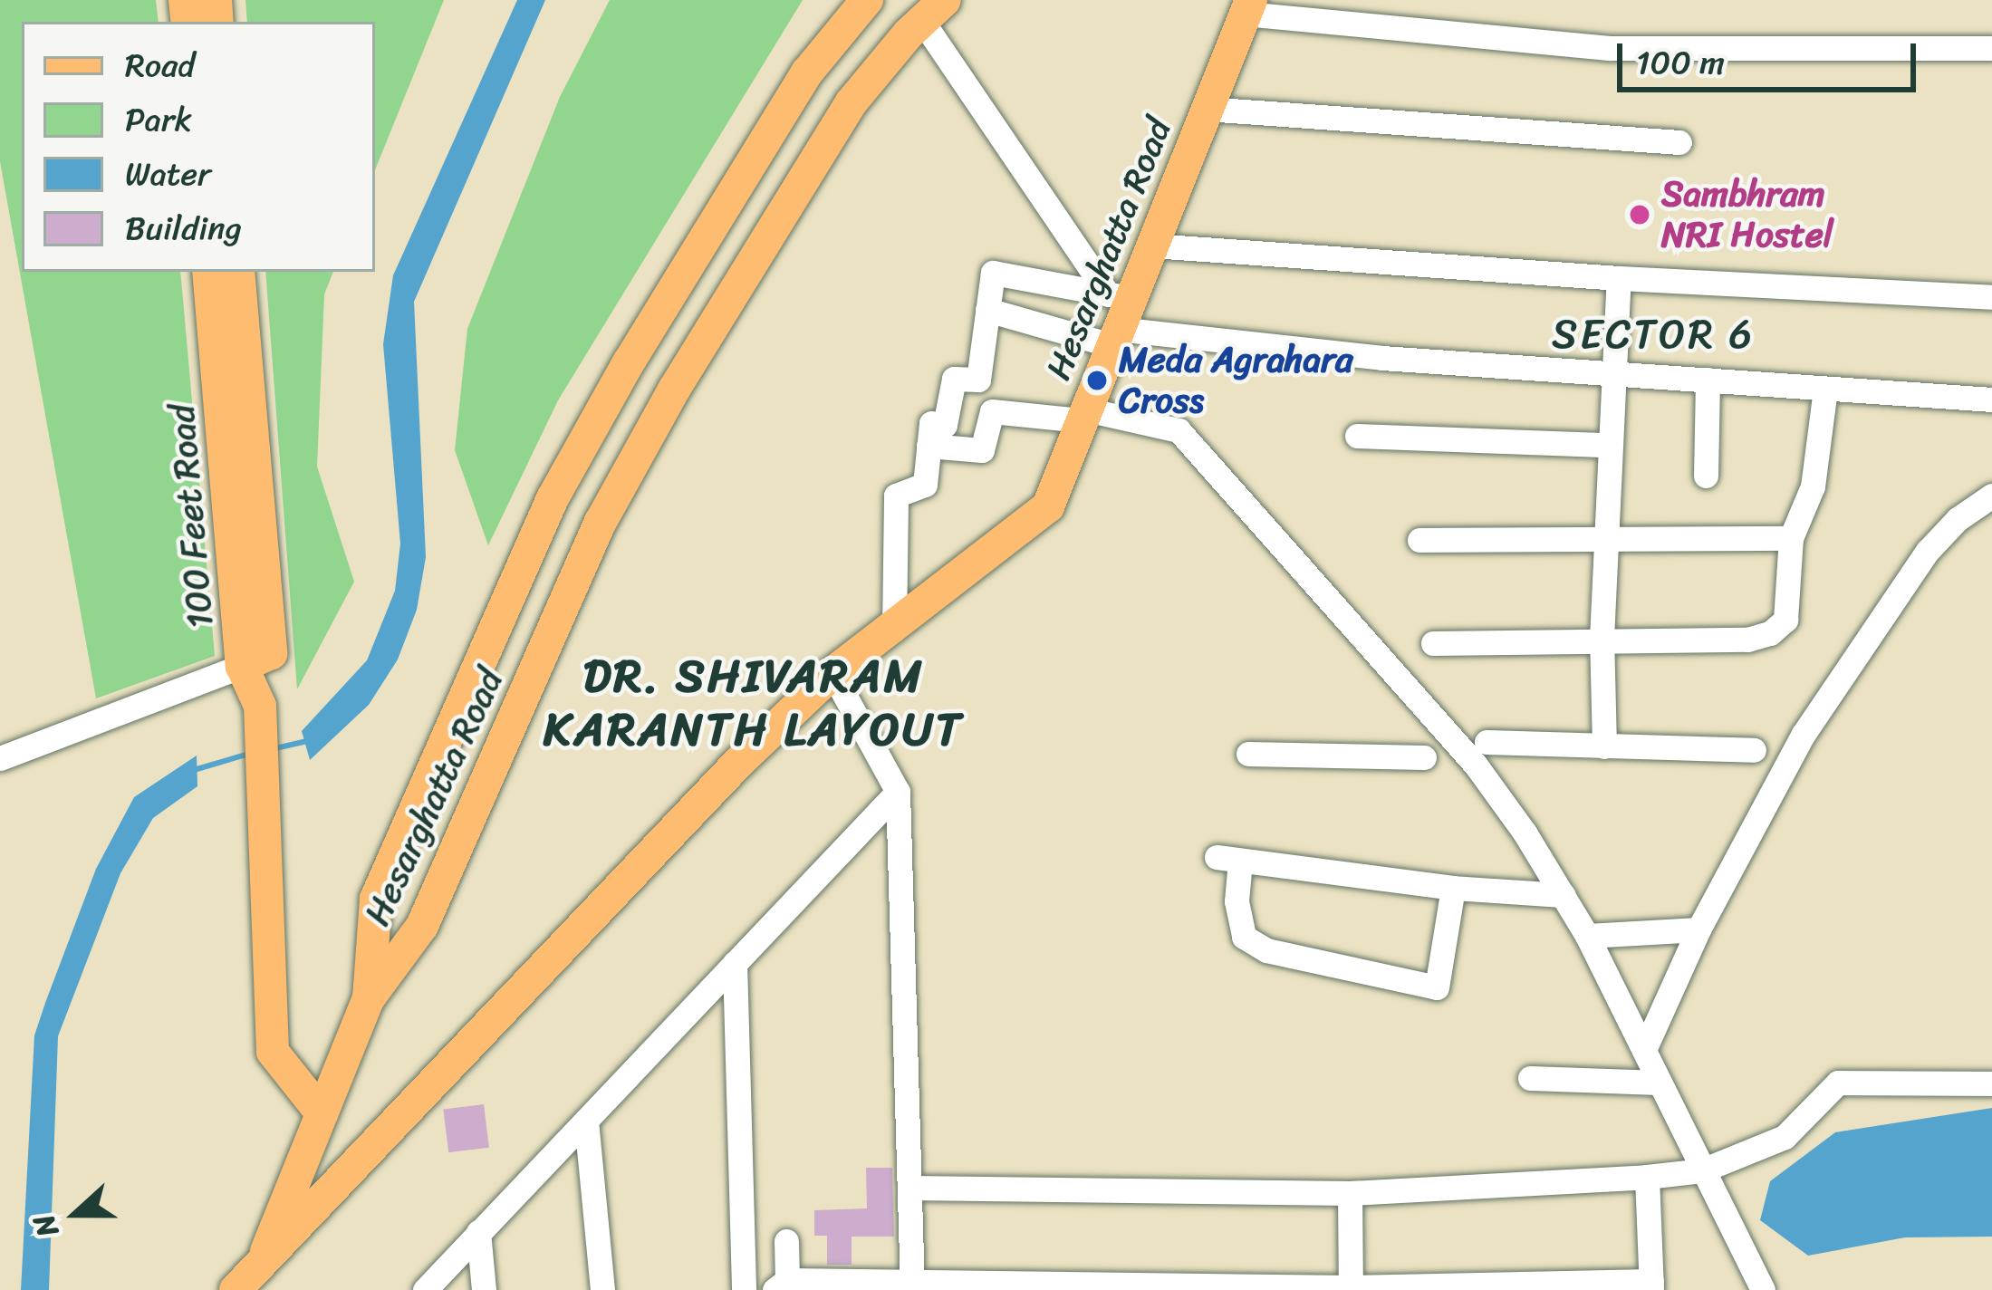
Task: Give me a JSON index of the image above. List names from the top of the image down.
{
  "streets": {
    "main road": ["Hesarghatta Road", "100 Feet Road"]
  },
  "districts": ["SECTOR 6", "DR. SHIVARAM KARANTH LAYOUT"],
  "places": ["Sambhram NRI Hostel", "Meda Agrahara Cross"],
  "legend": [
    "Road",
    "Park",
    "Water",
    "Building"
  ],
  "scale_bar": "100 m",
  "north": "left"
}
